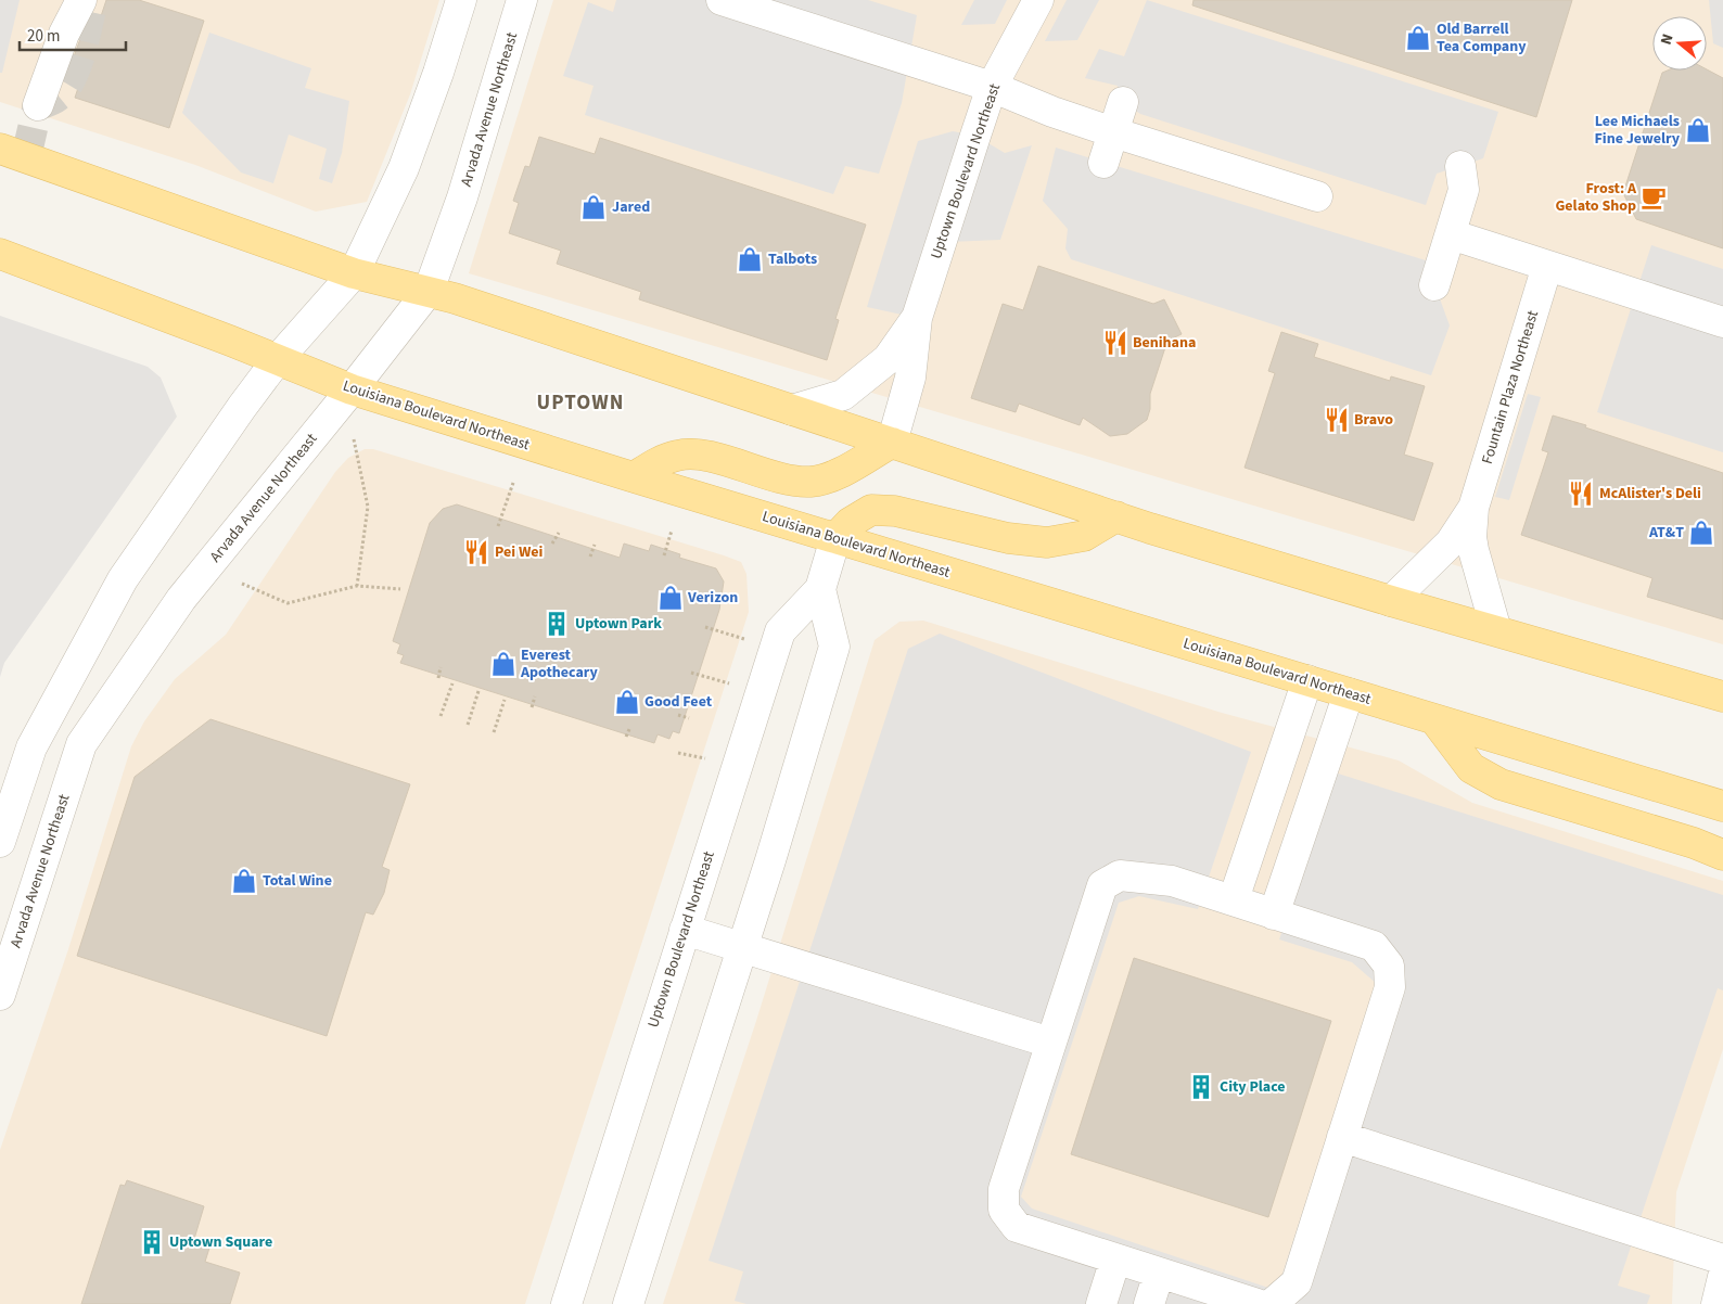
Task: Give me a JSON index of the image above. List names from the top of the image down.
{
  "streets": {
    "main road": ["Louisiana Boulevard Northeast"],
    "street": ["Arvada Avenue Northeast", "Uptown Boulevard Northeast", "Fountain Plaza Northeast"]
  },
  "crossings": [
    ["Arvada Avenue Northeast", "Louisiana Boulevard Northeast"],
    ["Uptown Boulevard Northeast", "Louisiana Boulevard Northeast"]
  ],
  "districts": ["UPTOWN"],
  "places": {
    "shop": [
      "Old Barrell Tea Company",
      "Lee Michaels Fine Jewelry",
      "Jared",
      "Talbots",
      "AT&T",
      "Verizon",
      "Everest Apothecary",
      "Good Feet",
      "Total Wine"
    ],
    "cafe": ["Frost: A Gelato Shop"],
    "restaurant": [
      "Benihana",
      "Bravo",
      "McAlister's Deli",
      "Pei Wei"
    ],
    "building": ["Uptown Park", "City Place", "Uptown Square"]
  },
  "scale_bar": "20 m",
  "north": "left"
}
